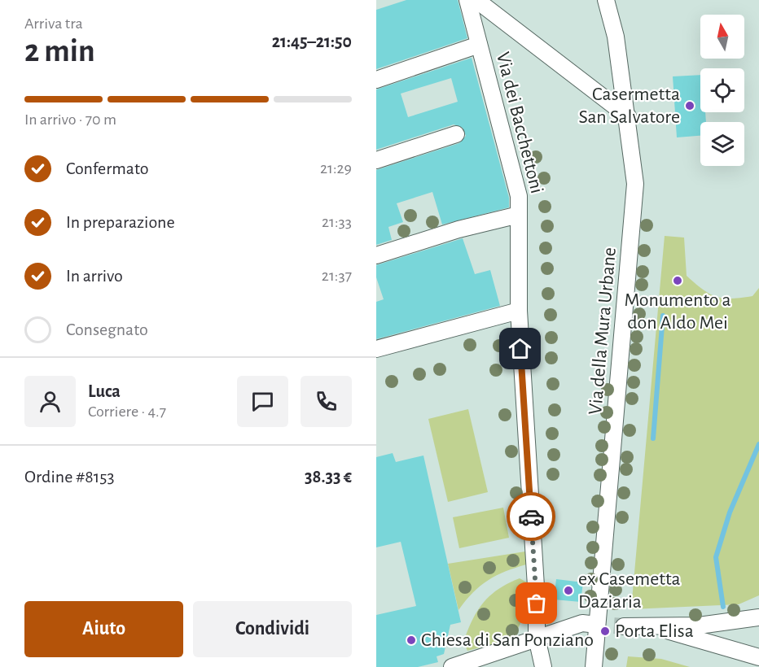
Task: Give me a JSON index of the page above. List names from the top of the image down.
{
  "streets": {
    "street": ["Via dei Bacchettoni", "Via della Mura Urbane"]
  },
  "places": [
    "Casermetta San Salvatore",
    "Monumento a don Aldo Mei",
    "ex Casemetta Daziaria",
    "Porta Elisa",
    "Chiesa di San Ponziano"
  ],
  "north": "top",
  "page": {
    "heading": ["2 min", "Arriva tra", "21:45–21:50"],
    "panel": [
      "Luca",
      "Corriere · 4.7",
      "Ordine #8153",
      "38.33 €"
    ],
    "bar": "In arrivo · 70 m",
    "list": [
      ["Confermato", "21:29"],
      ["In preparazione", "21:33"],
      ["In arrivo", "21:37"],
      "Consegnato"
    ],
    "buttons": ["Aiuto", "Condividi"]
  }
}
